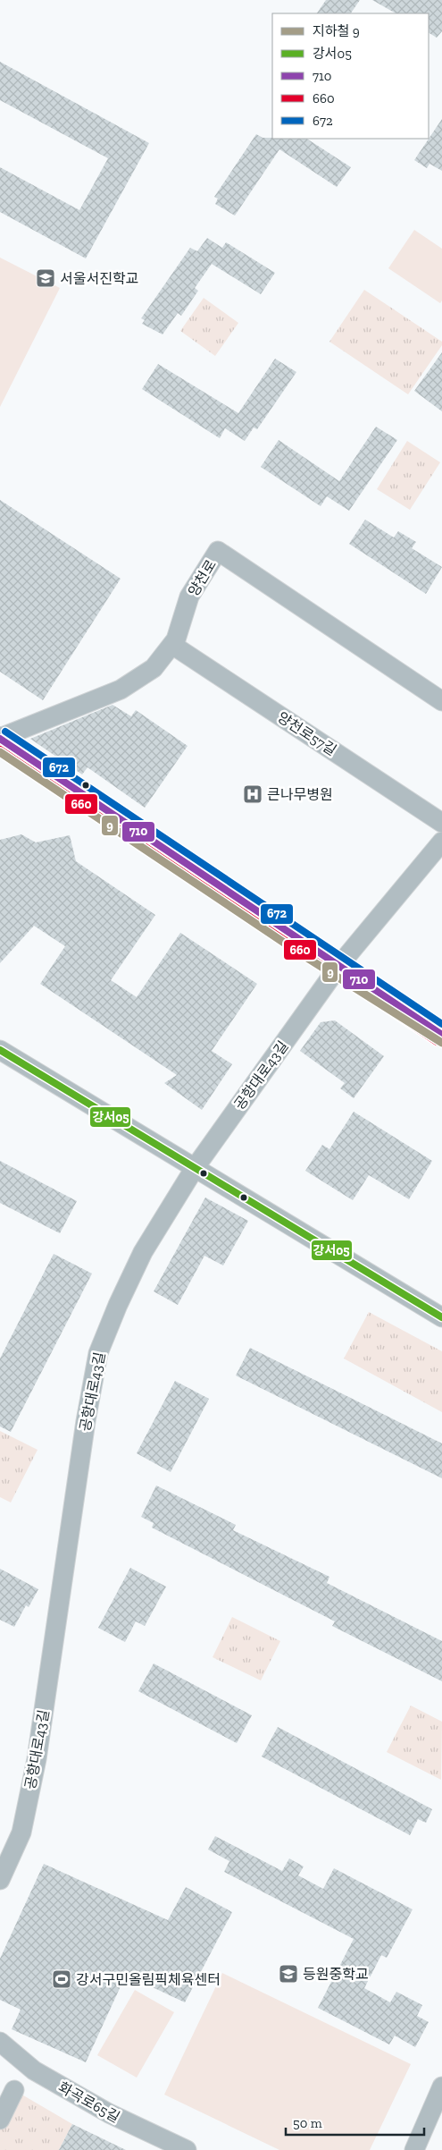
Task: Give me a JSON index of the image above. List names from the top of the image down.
{
  "streets": {
    "main road": ["양천로"],
    "street": ["양천로57길", "공항대로43길", "화곡로65길"]
  },
  "crossings": [
    ["양천로", "양천로57길"],
    ["양천로", "공항대로43길"]
  ],
  "places": {
    "school or university": ["서울서진학교", "등원중학교"],
    "hospital": ["큰나무병원"],
    "sports": ["강서구민올림픽체육센터"]
  },
  "lines": [
    "transit line 672",
    "transit line 710",
    "transit line 660",
    "metro line 9",
    "transit line 강서05"
  ],
  "legend": [
    "지하철 9",
    "강서05",
    "710",
    "660",
    "672"
  ],
  "scale_bar": "50 m"
}
